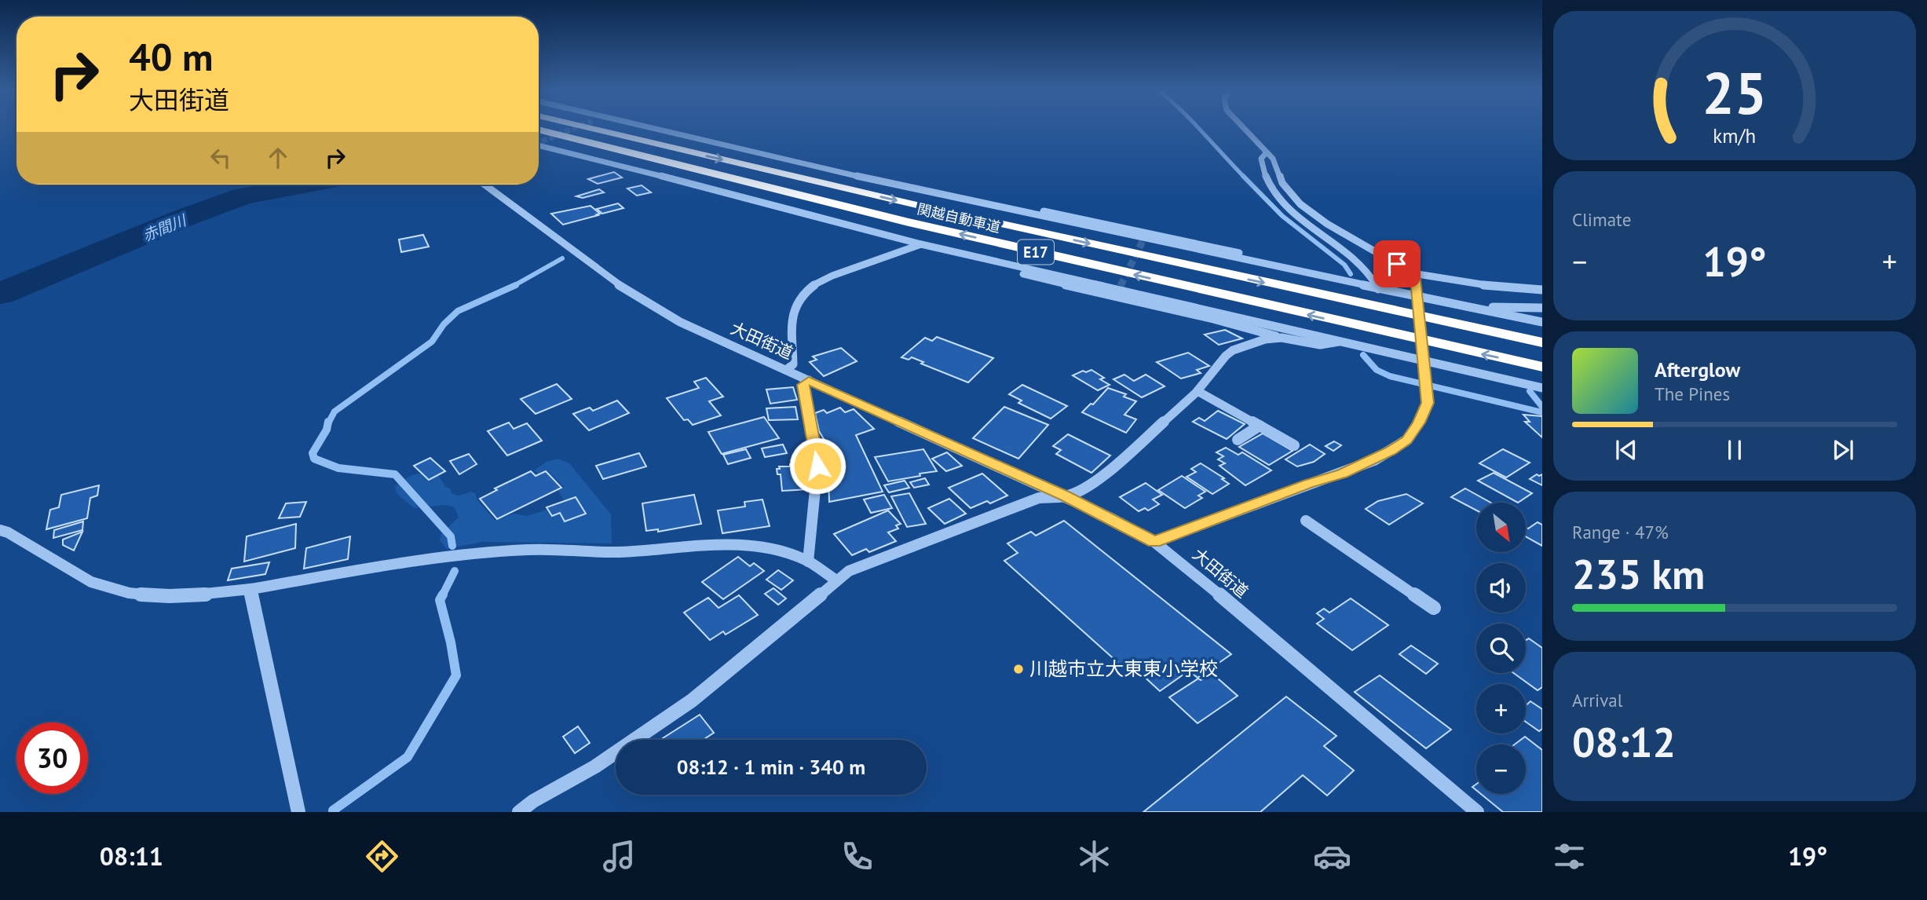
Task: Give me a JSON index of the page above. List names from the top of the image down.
{
  "streets": {
    "highway": ["関越自動車道", "E17"],
    "street": ["大田街道"]
  },
  "water": ["赤間川"],
  "places": ["川越市立大東東小学校"],
  "north": "bottom right",
  "page": {
    "turn": ["40 m", "大田街道"],
    "tile": [
      "Climate",
      ["Range · 47%", "235 km"],
      ["Arrival", "08:12"]
    ],
    "heat": ["−", "19°", "+"],
    "song": ["Afterglow", "The Pines"],
    "map_buttons": ["+", "−"],
    "limit": "30",
    "trip": "08:12 · 1 min · 340 m",
    "tabs": ["08:11", "19°"],
    "gauge": ["25", "km/h"]
  }
}
